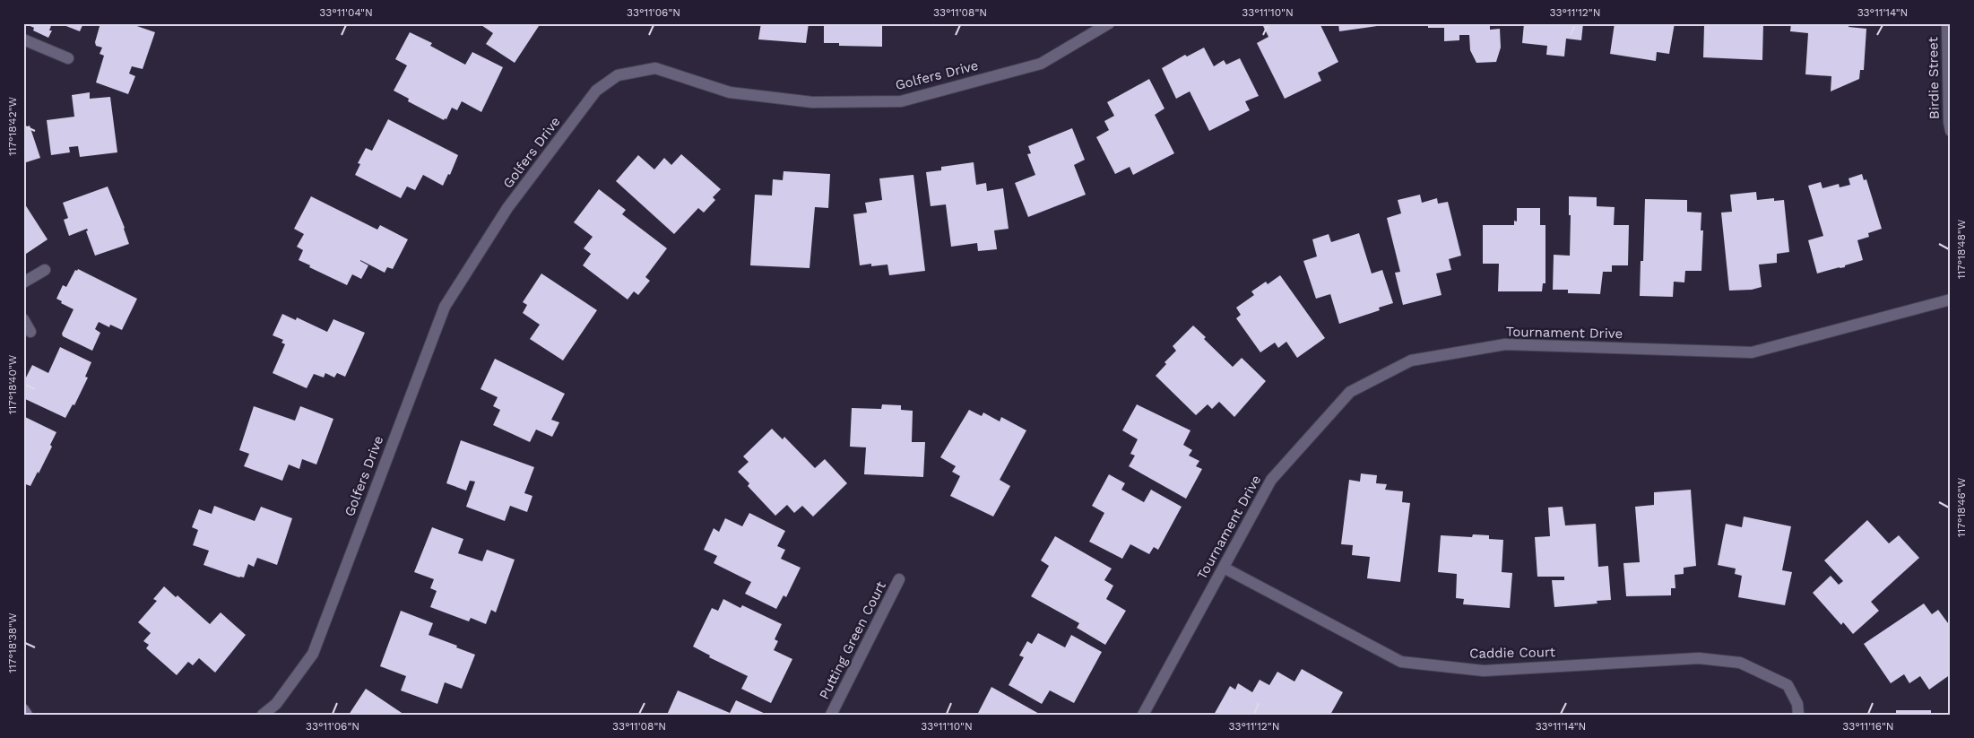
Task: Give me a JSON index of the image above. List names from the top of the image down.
{
  "streets": {
    "street": [
      "Golfers Drive",
      "Birdie Street",
      "Tournament Drive",
      "Putting Green Court",
      "Caddie Court"
    ]
  },
  "crossings": [
    ["Tournament Drive", "Caddie Court"]
  ],
  "coordinates": [
    "33°11'04\"N",
    "33°11'06\"N",
    "33°11'08\"N",
    "33°11'10\"N",
    "33°11'12\"N",
    "33°11'14\"N",
    "117°18'42\"W",
    "117°18'48\"W",
    "117°18'40\"W",
    "117°18'46\"W",
    "117°18'38\"W",
    "33°11'16\"N"
  ]
}
